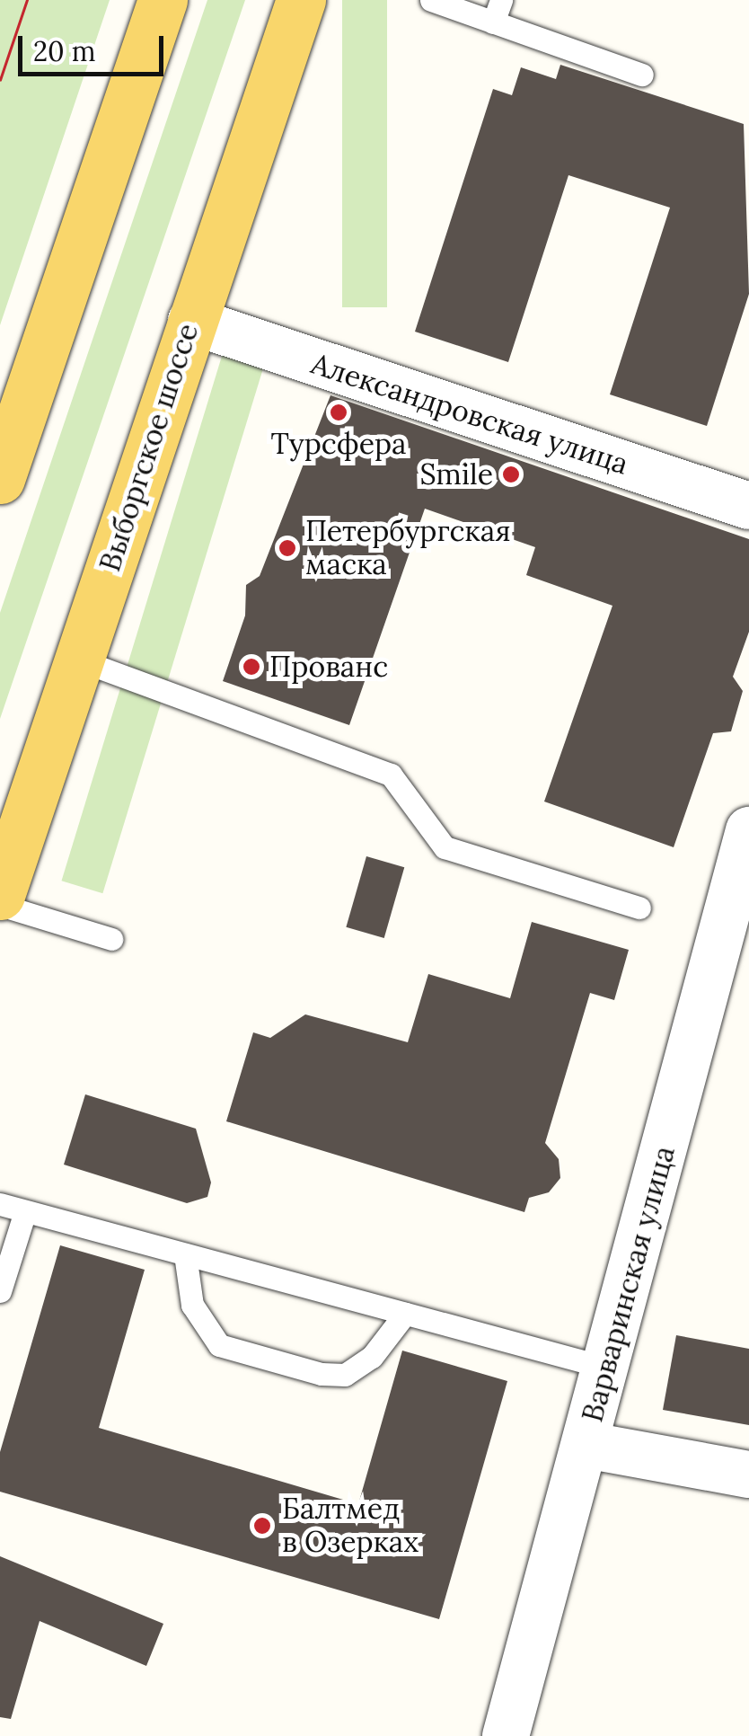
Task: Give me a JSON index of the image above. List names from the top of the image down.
{
  "streets": {
    "main road": ["Выборгское шоссе"],
    "street": ["Александровская улица", "Варваринская улица"]
  },
  "crossings": [
    ["Александровская улица", "Выборгское шоссе"]
  ],
  "places": [
    "Турсфера",
    "Smile",
    "Петербургская маска",
    "Прованс",
    "Балтмед в Озерках"
  ],
  "scale_bar": "20 m"
}
